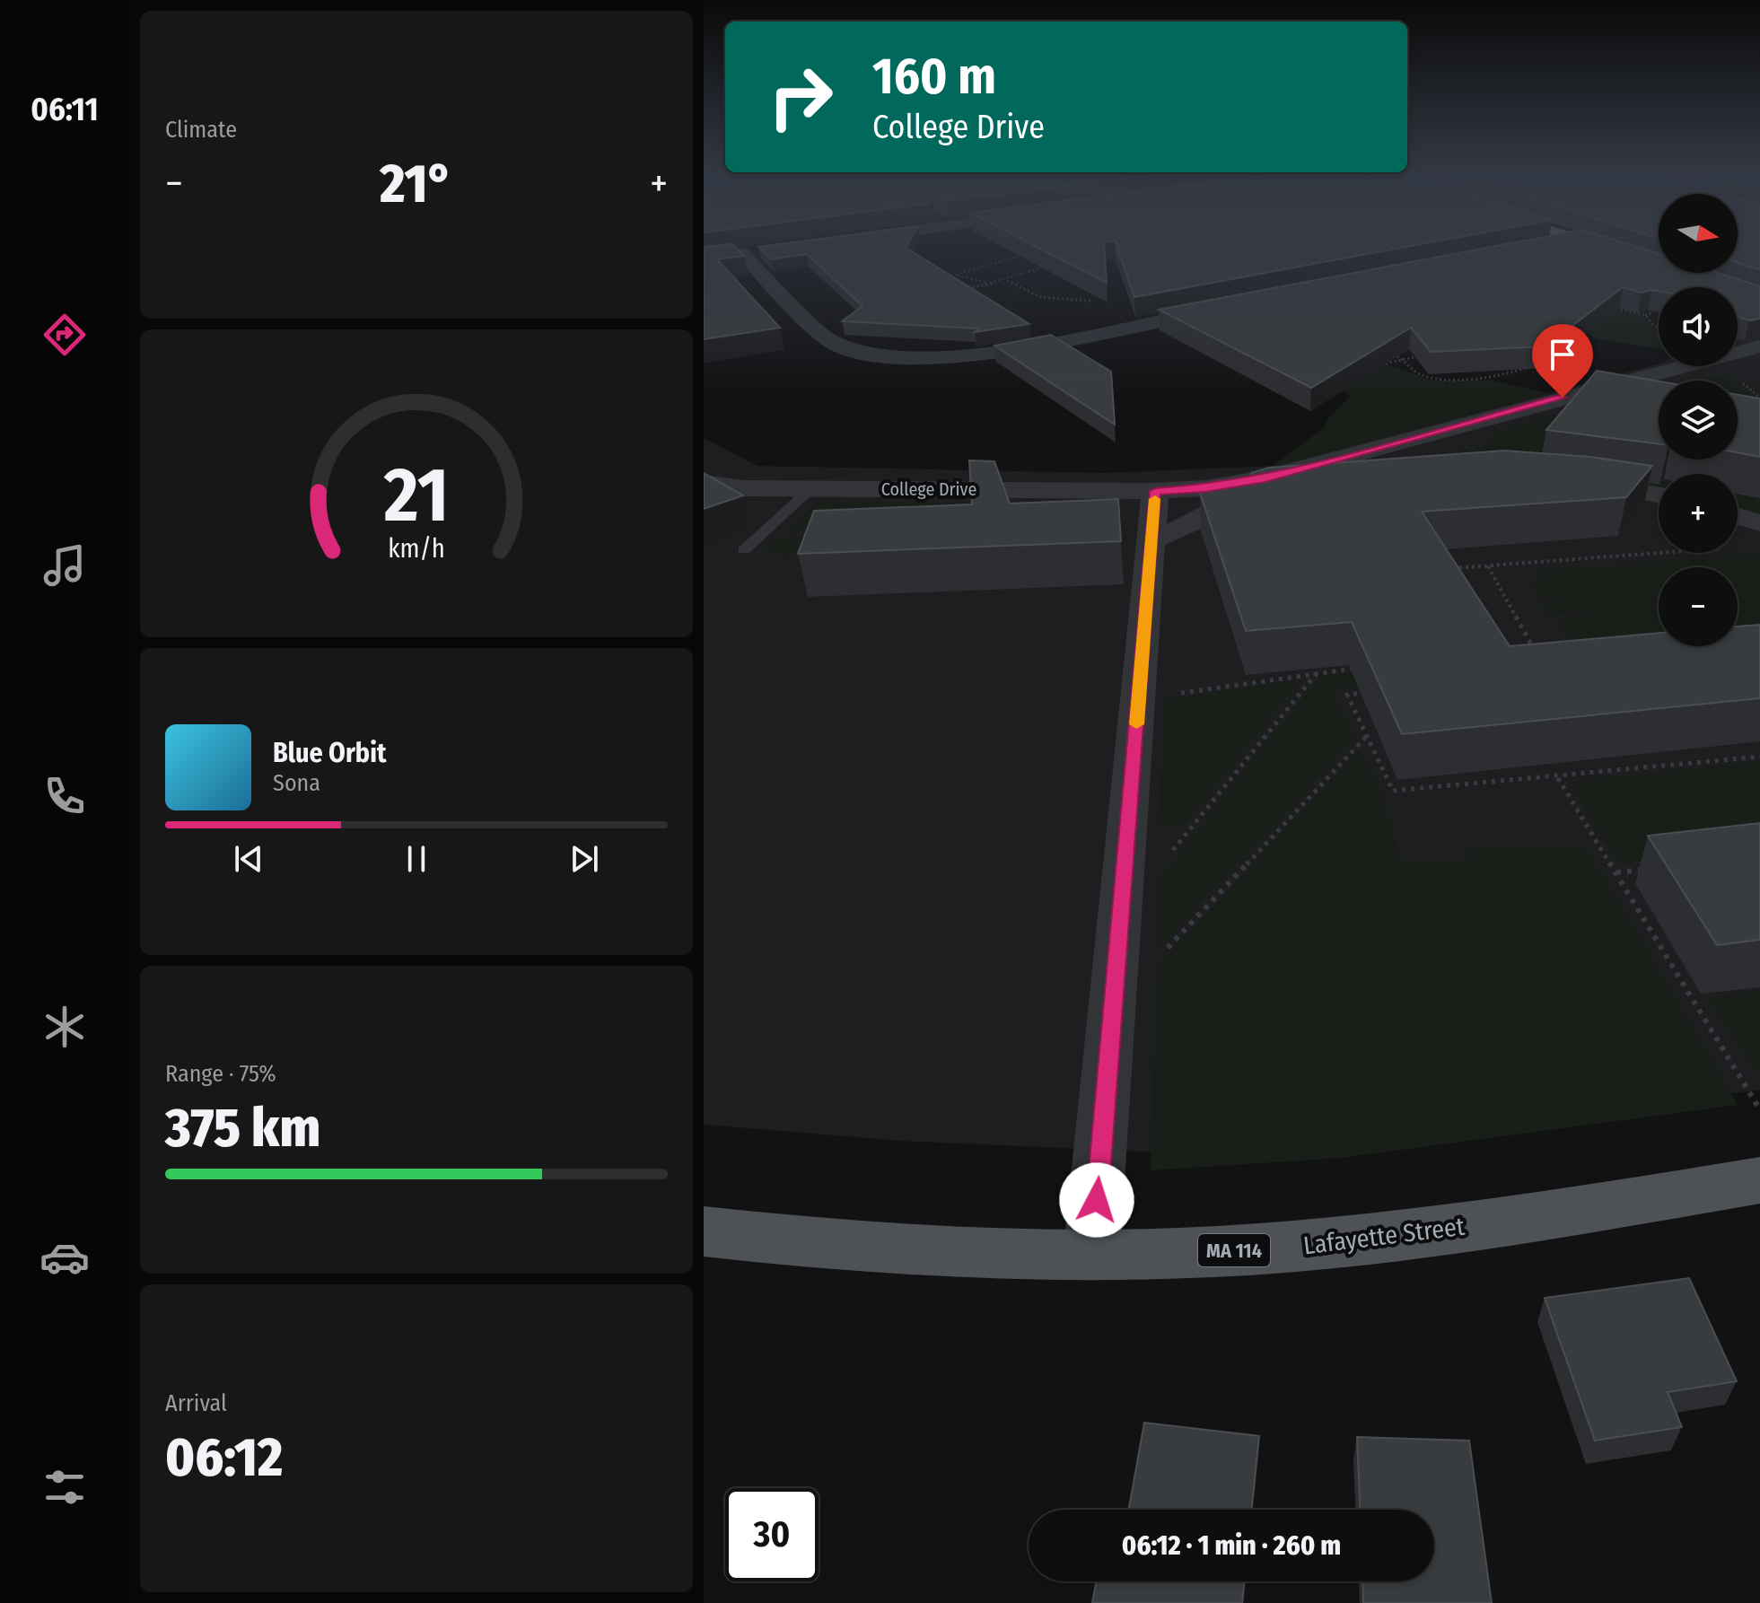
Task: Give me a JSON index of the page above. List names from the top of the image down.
{
  "streets": {
    "main road": ["Lafayette Street", "MA 114"],
    "street": ["College Drive"]
  },
  "north": "right",
  "page": {
    "tabs": "06:11",
    "tile": [
      "Climate",
      ["Range · 75%", "375 km"],
      ["Arrival", "06:12"]
    ],
    "turn": ["160 m", "College Drive"],
    "heat": ["−", "21°", "+"],
    "map_buttons": ["+", "−"],
    "song": ["Blue Orbit", "Sona"],
    "limit": "30",
    "trip": "06:12 · 1 min · 260 m",
    "gauge": ["21", "km/h"]
  }
}
